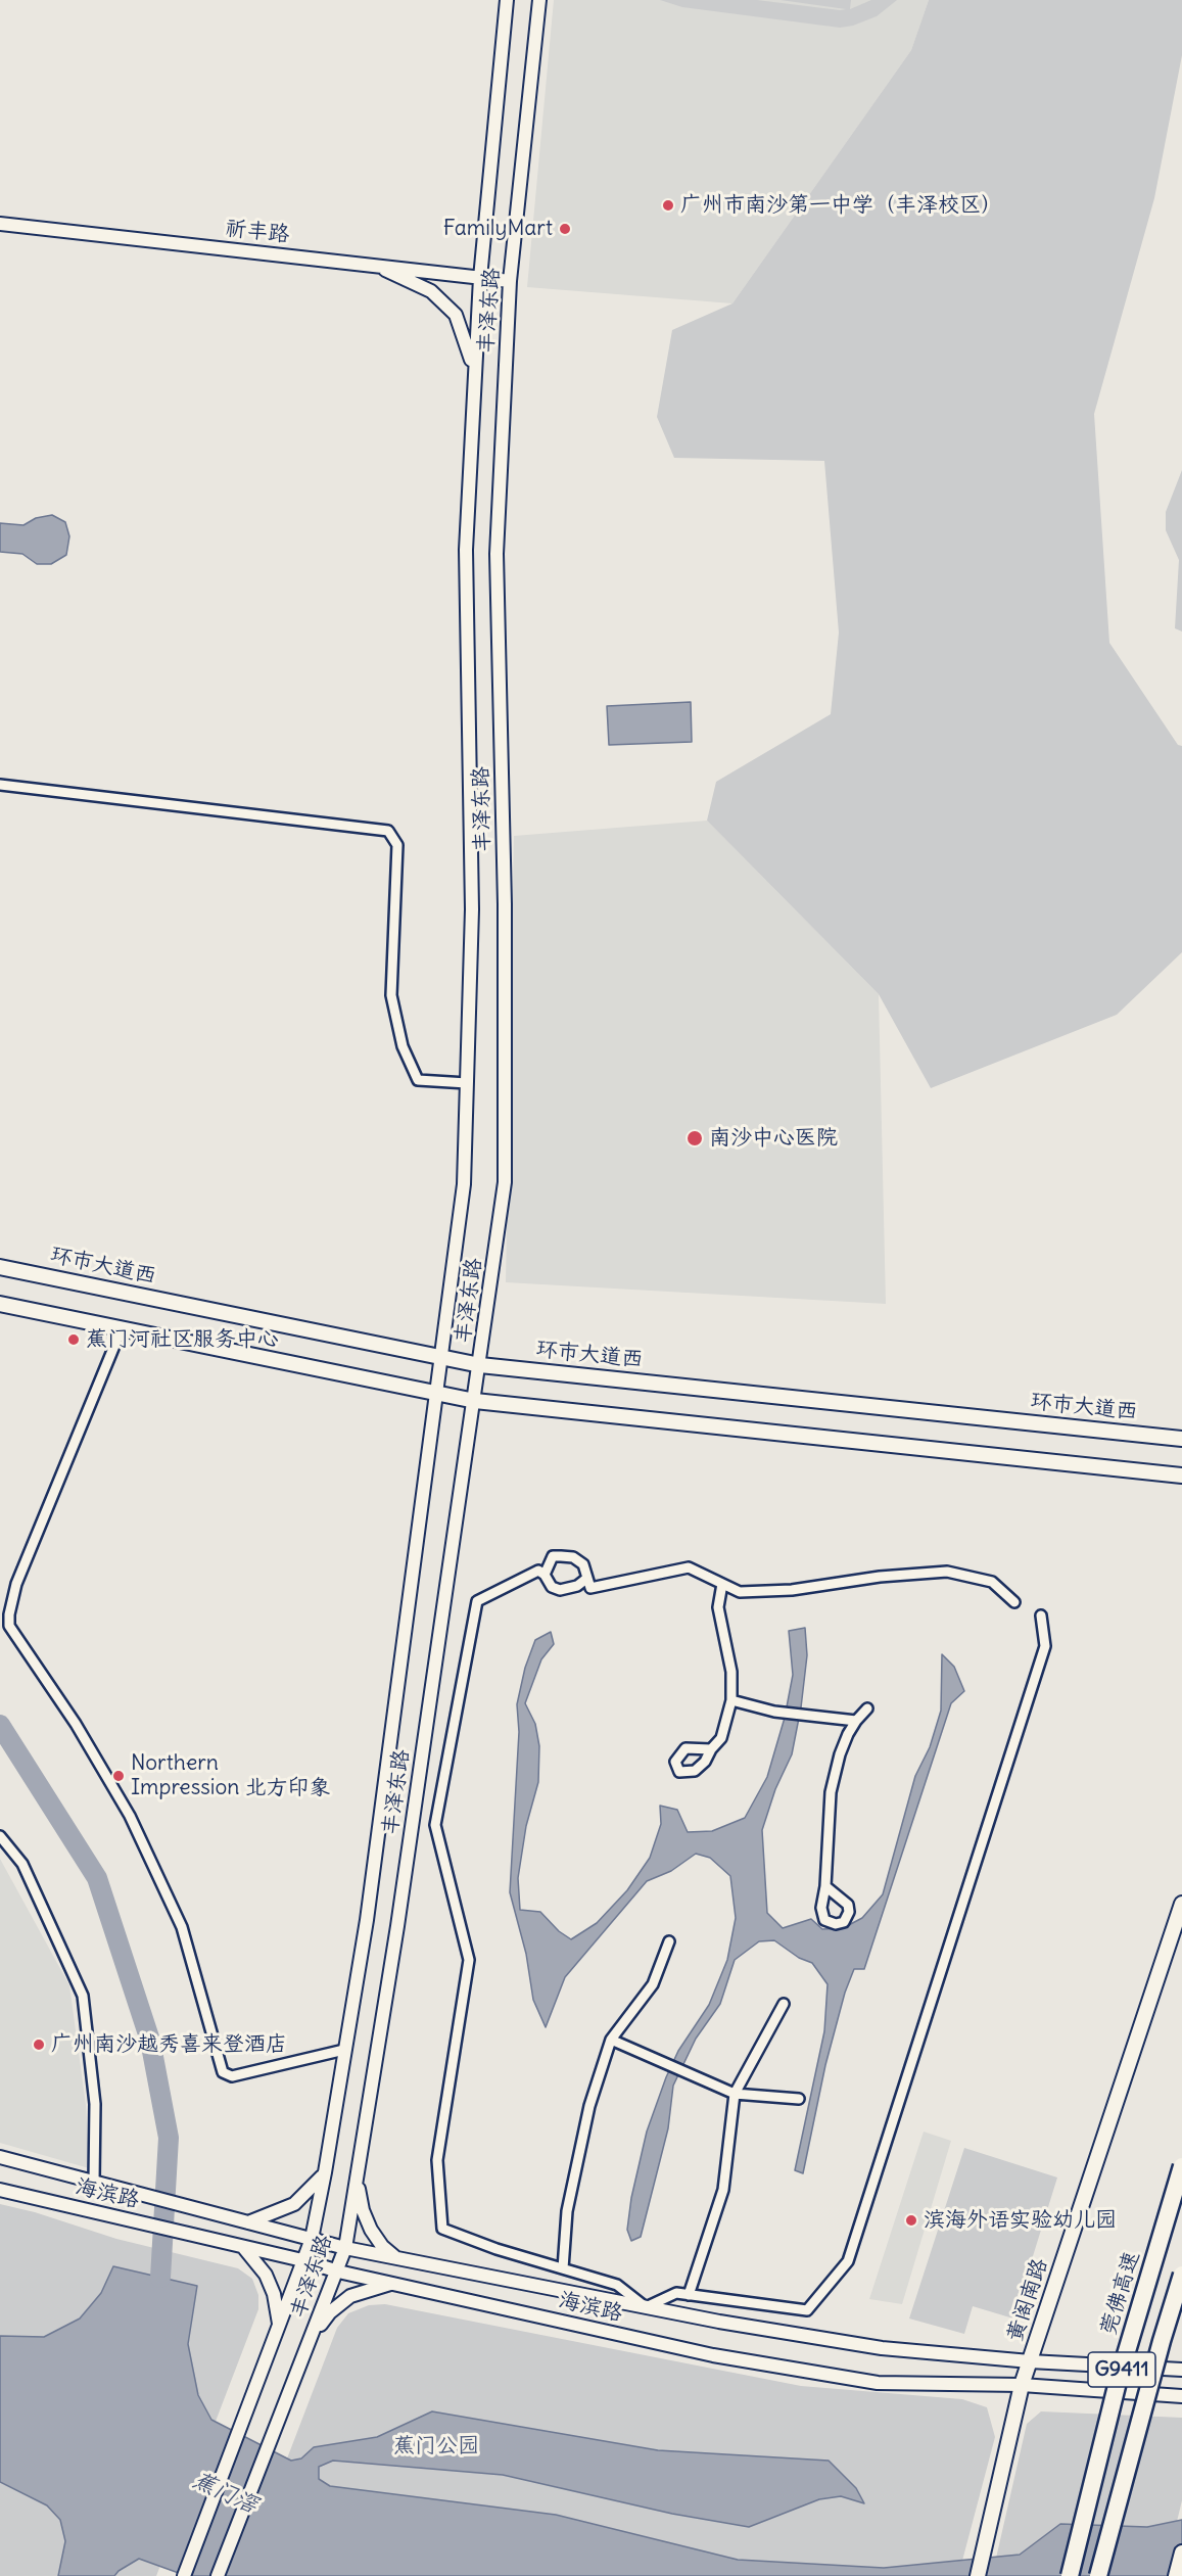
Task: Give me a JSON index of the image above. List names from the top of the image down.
{
  "streets": {
    "highway": ["莞佛高速", "G9411"],
    "main road": [
      "祈丰路",
      "丰泽东路",
      "环市大道西",
      "海滨路",
      "黄阁南路"
    ]
  },
  "crossings": [
    ["祈丰路", "丰泽东路"],
    ["丰泽东路", "环市大道西"],
    ["丰泽东路", "海滨路"],
    ["海滨路", "黄阁南路"]
  ],
  "water": ["蕉门滘"],
  "parks": ["蕉门公园"],
  "places": [
    "广州市南沙第一中学（丰泽校区）",
    "FamilyMart",
    "南沙中心医院",
    "蕉门河社区服务中心",
    "Northern Impression 北方印象",
    "广州南沙越秀喜来登酒店",
    "滨海外语实验幼儿园"
  ]
}
